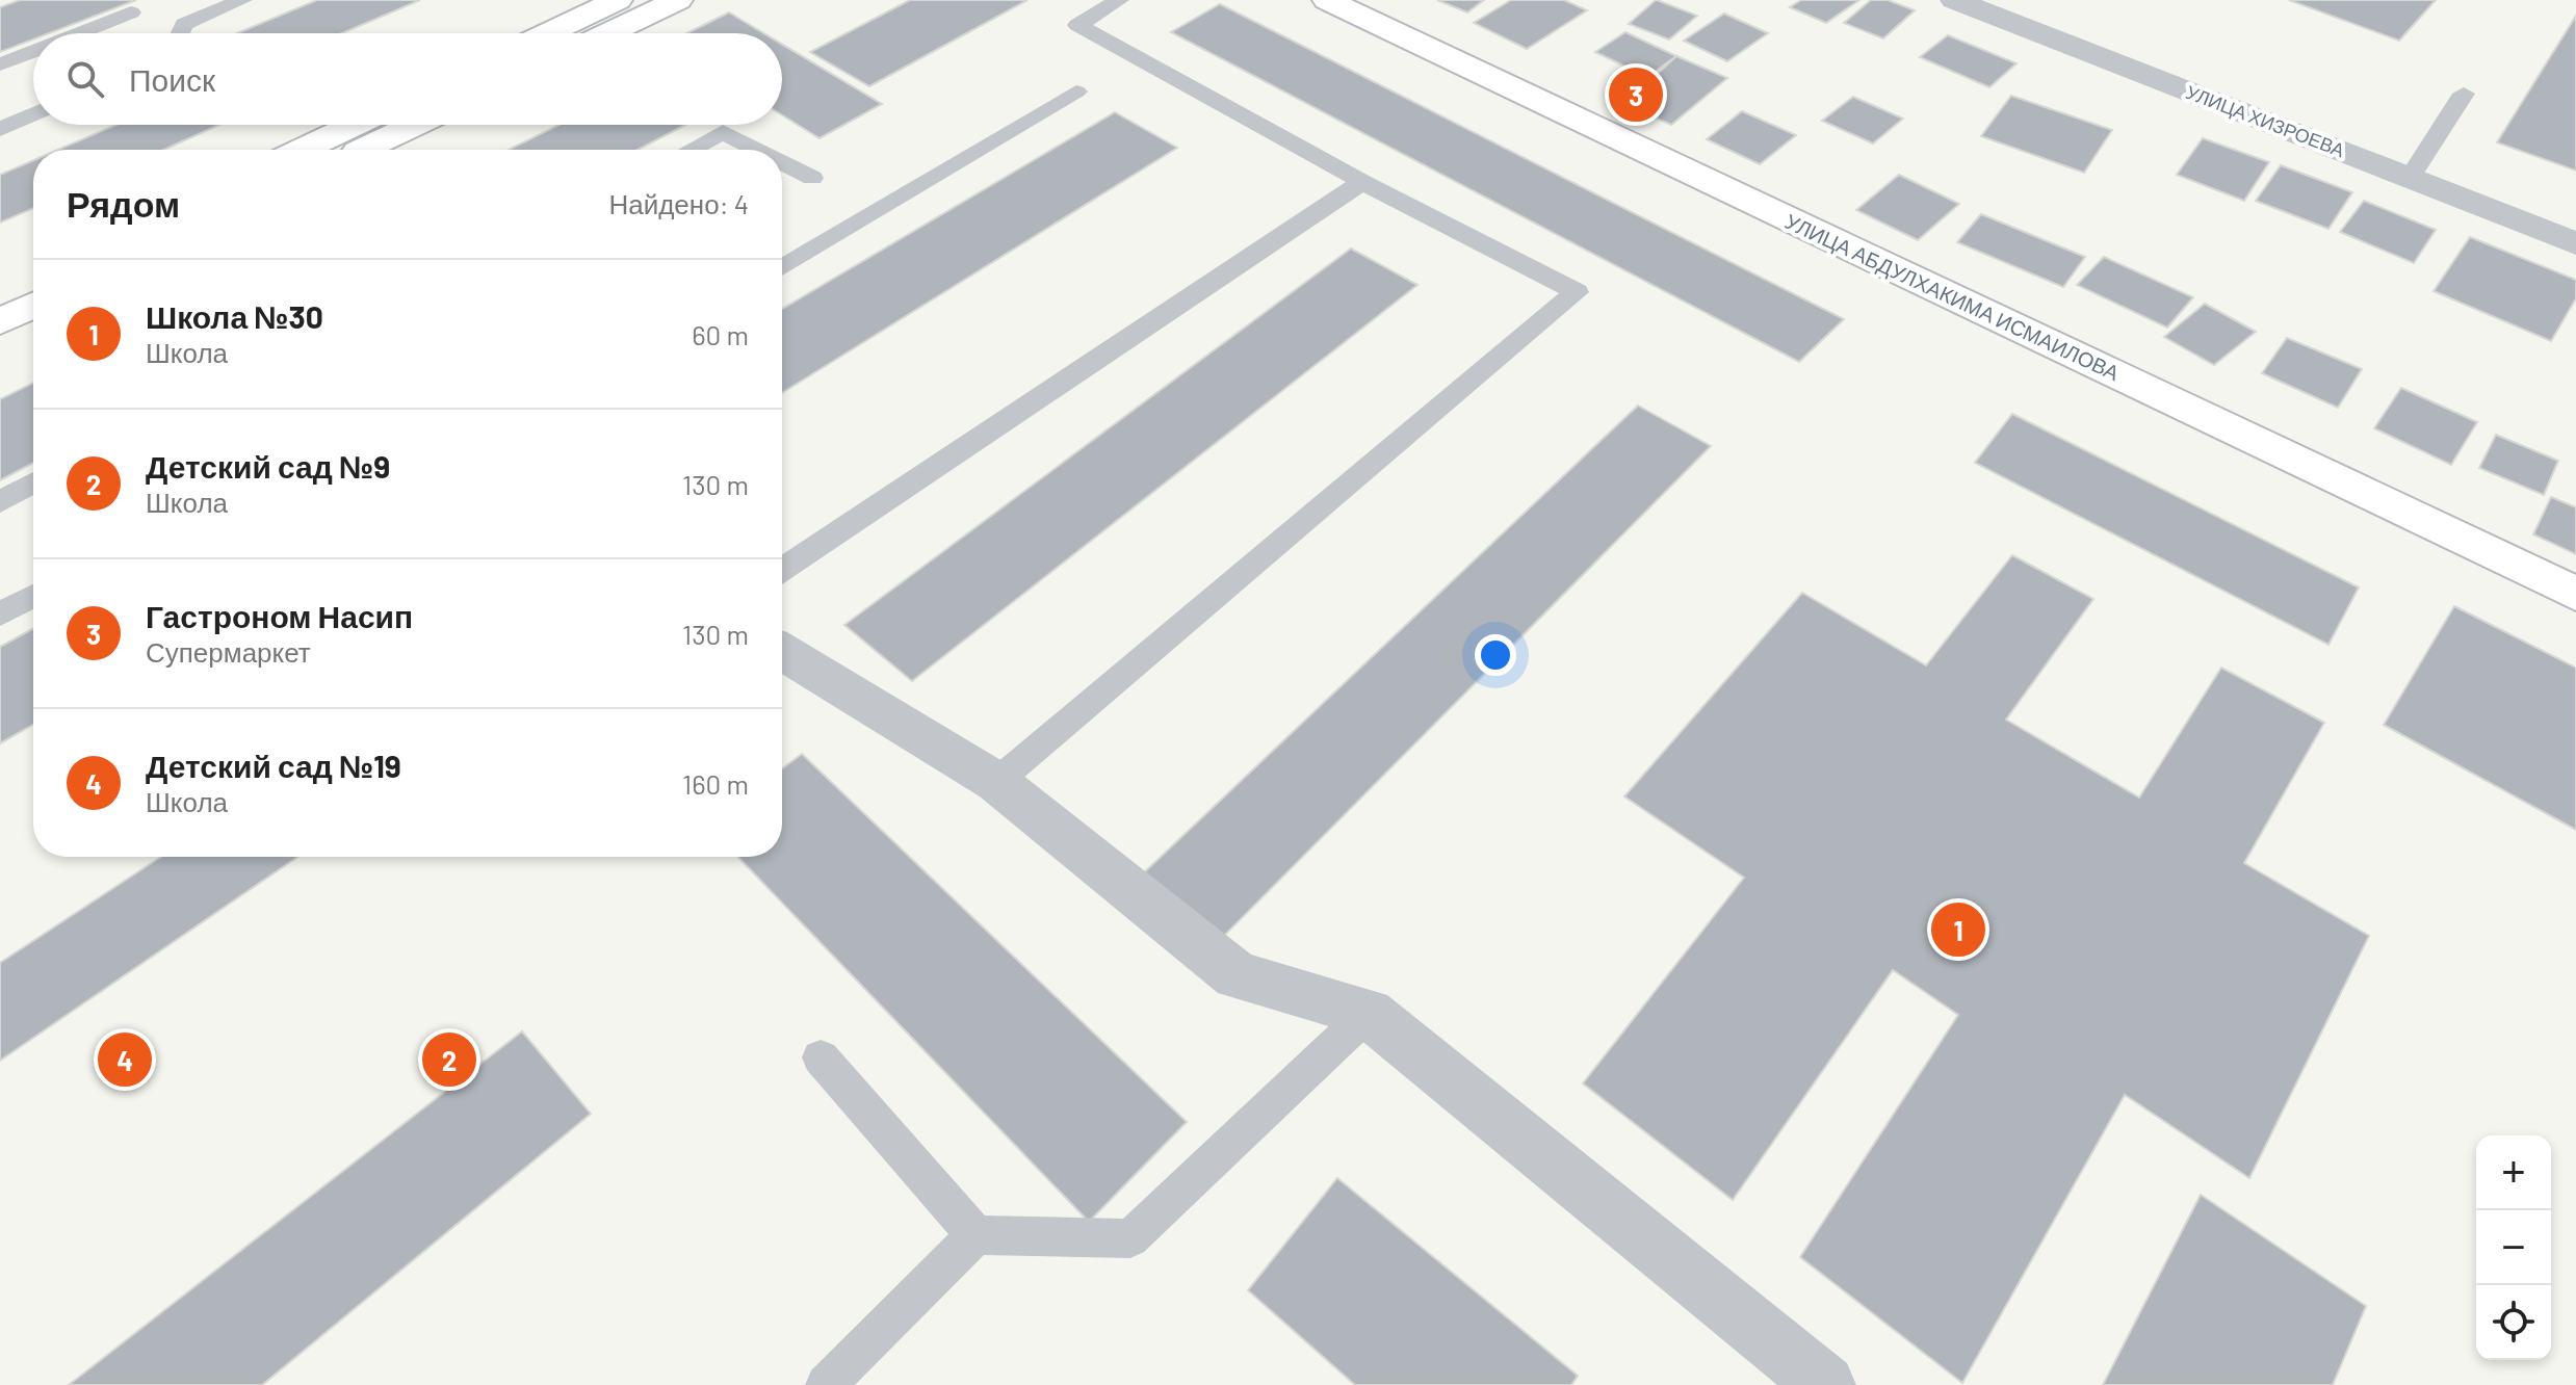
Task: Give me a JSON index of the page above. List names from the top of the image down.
{
  "streets": {
    "main road": ["УЛИЦА АБДУЛХАКИМА ИСМАИЛОВА"],
    "street": ["УЛИЦА ХИЗРОЕВА"]
  },
  "page": {
    "search": "Поиск",
    "pins": [
      "3",
      "1",
      "2",
      "4"
    ],
    "heading": ["Рядом", "Найдено: 4"],
    "list": [
      {
        "mark": "1",
        "name": "Школа №30",
        "note": "Школа",
        "value": "60 m"
      },
      {
        "mark": "2",
        "name": "Детский сад №9",
        "note": "Школа",
        "value": "130 m"
      },
      {
        "mark": "3",
        "name": "Гастроном Насип",
        "note": "Супермаркет",
        "value": "130 m"
      },
      {
        "mark": "4",
        "name": "Детский сад №19",
        "note": "Школа",
        "value": "160 m"
      }
    ],
    "map_buttons": ["+", "−"]
  }
}
